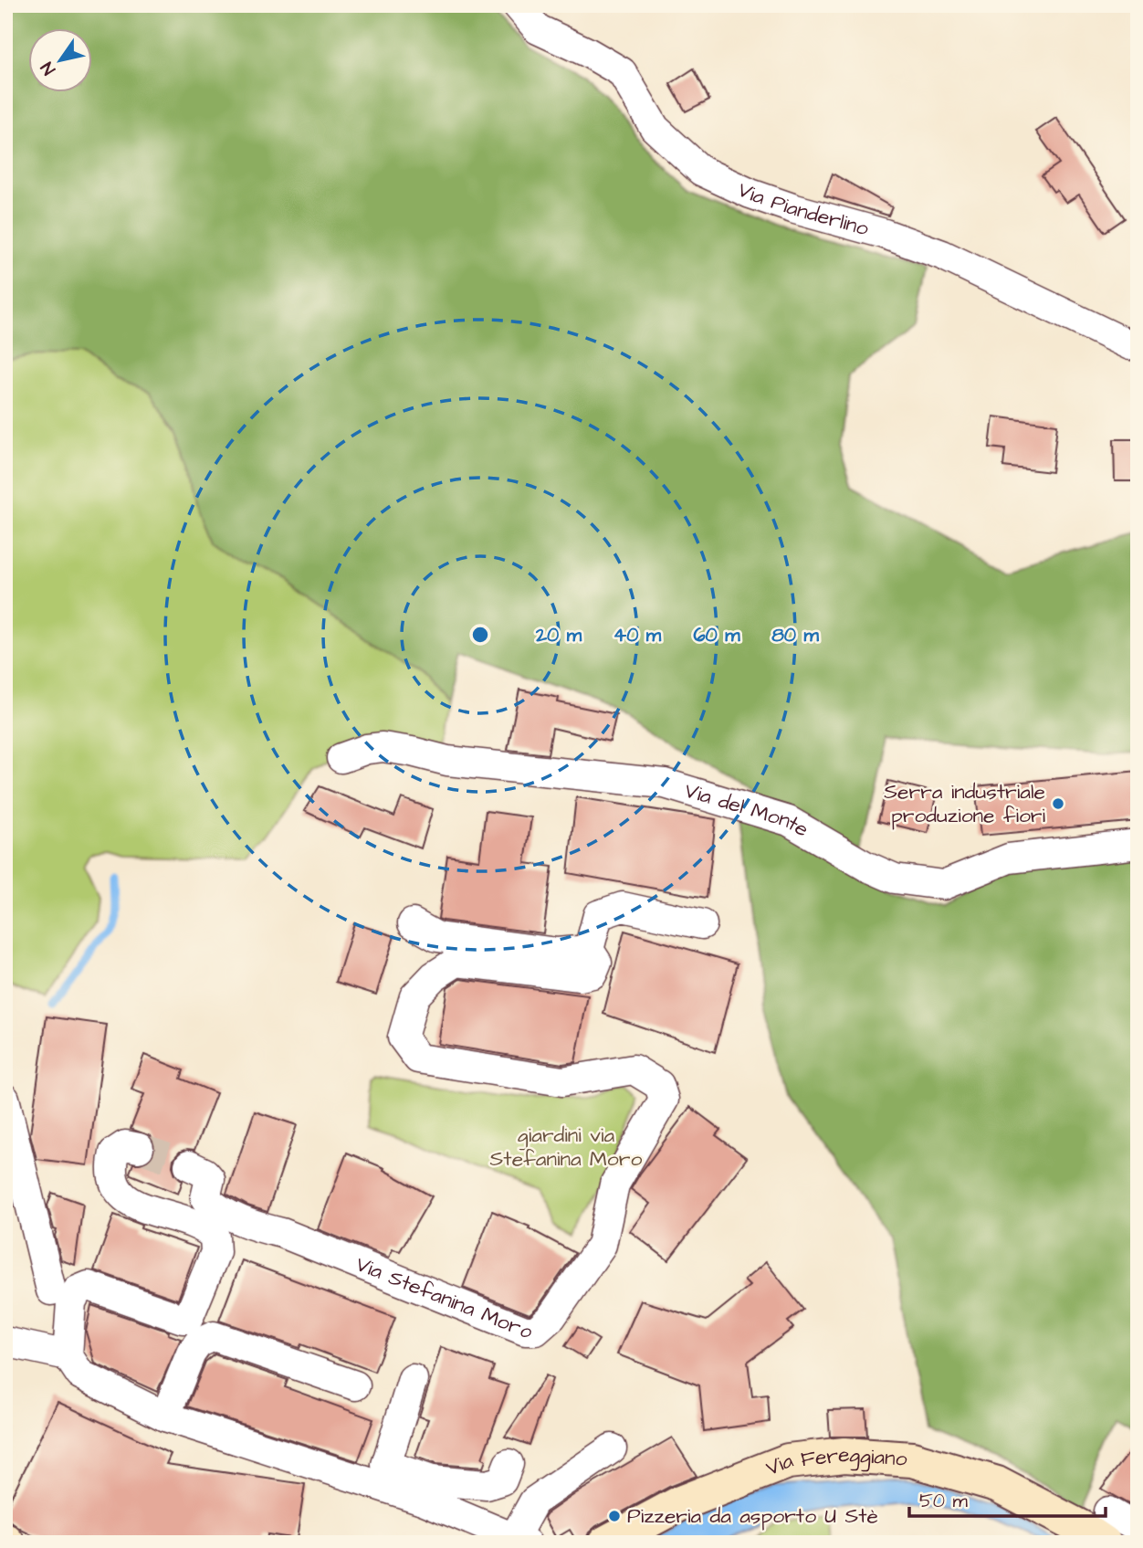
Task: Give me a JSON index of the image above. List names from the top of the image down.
{
  "streets": {
    "street": [
      "Via Pianderlino",
      "Via del Monte",
      "Via Stefanina Moro",
      "Via Fereggiano"
    ]
  },
  "parks": ["giardini via Stefanina Moro"],
  "places": ["Serra industriale produzione fiori", "Pizzeria da asporto U Stè"],
  "scale_bar": "50 m",
  "north": "bottom left",
  "rings": [
    "20 m",
    "40 m",
    "60 m",
    "80 m"
  ]
}
